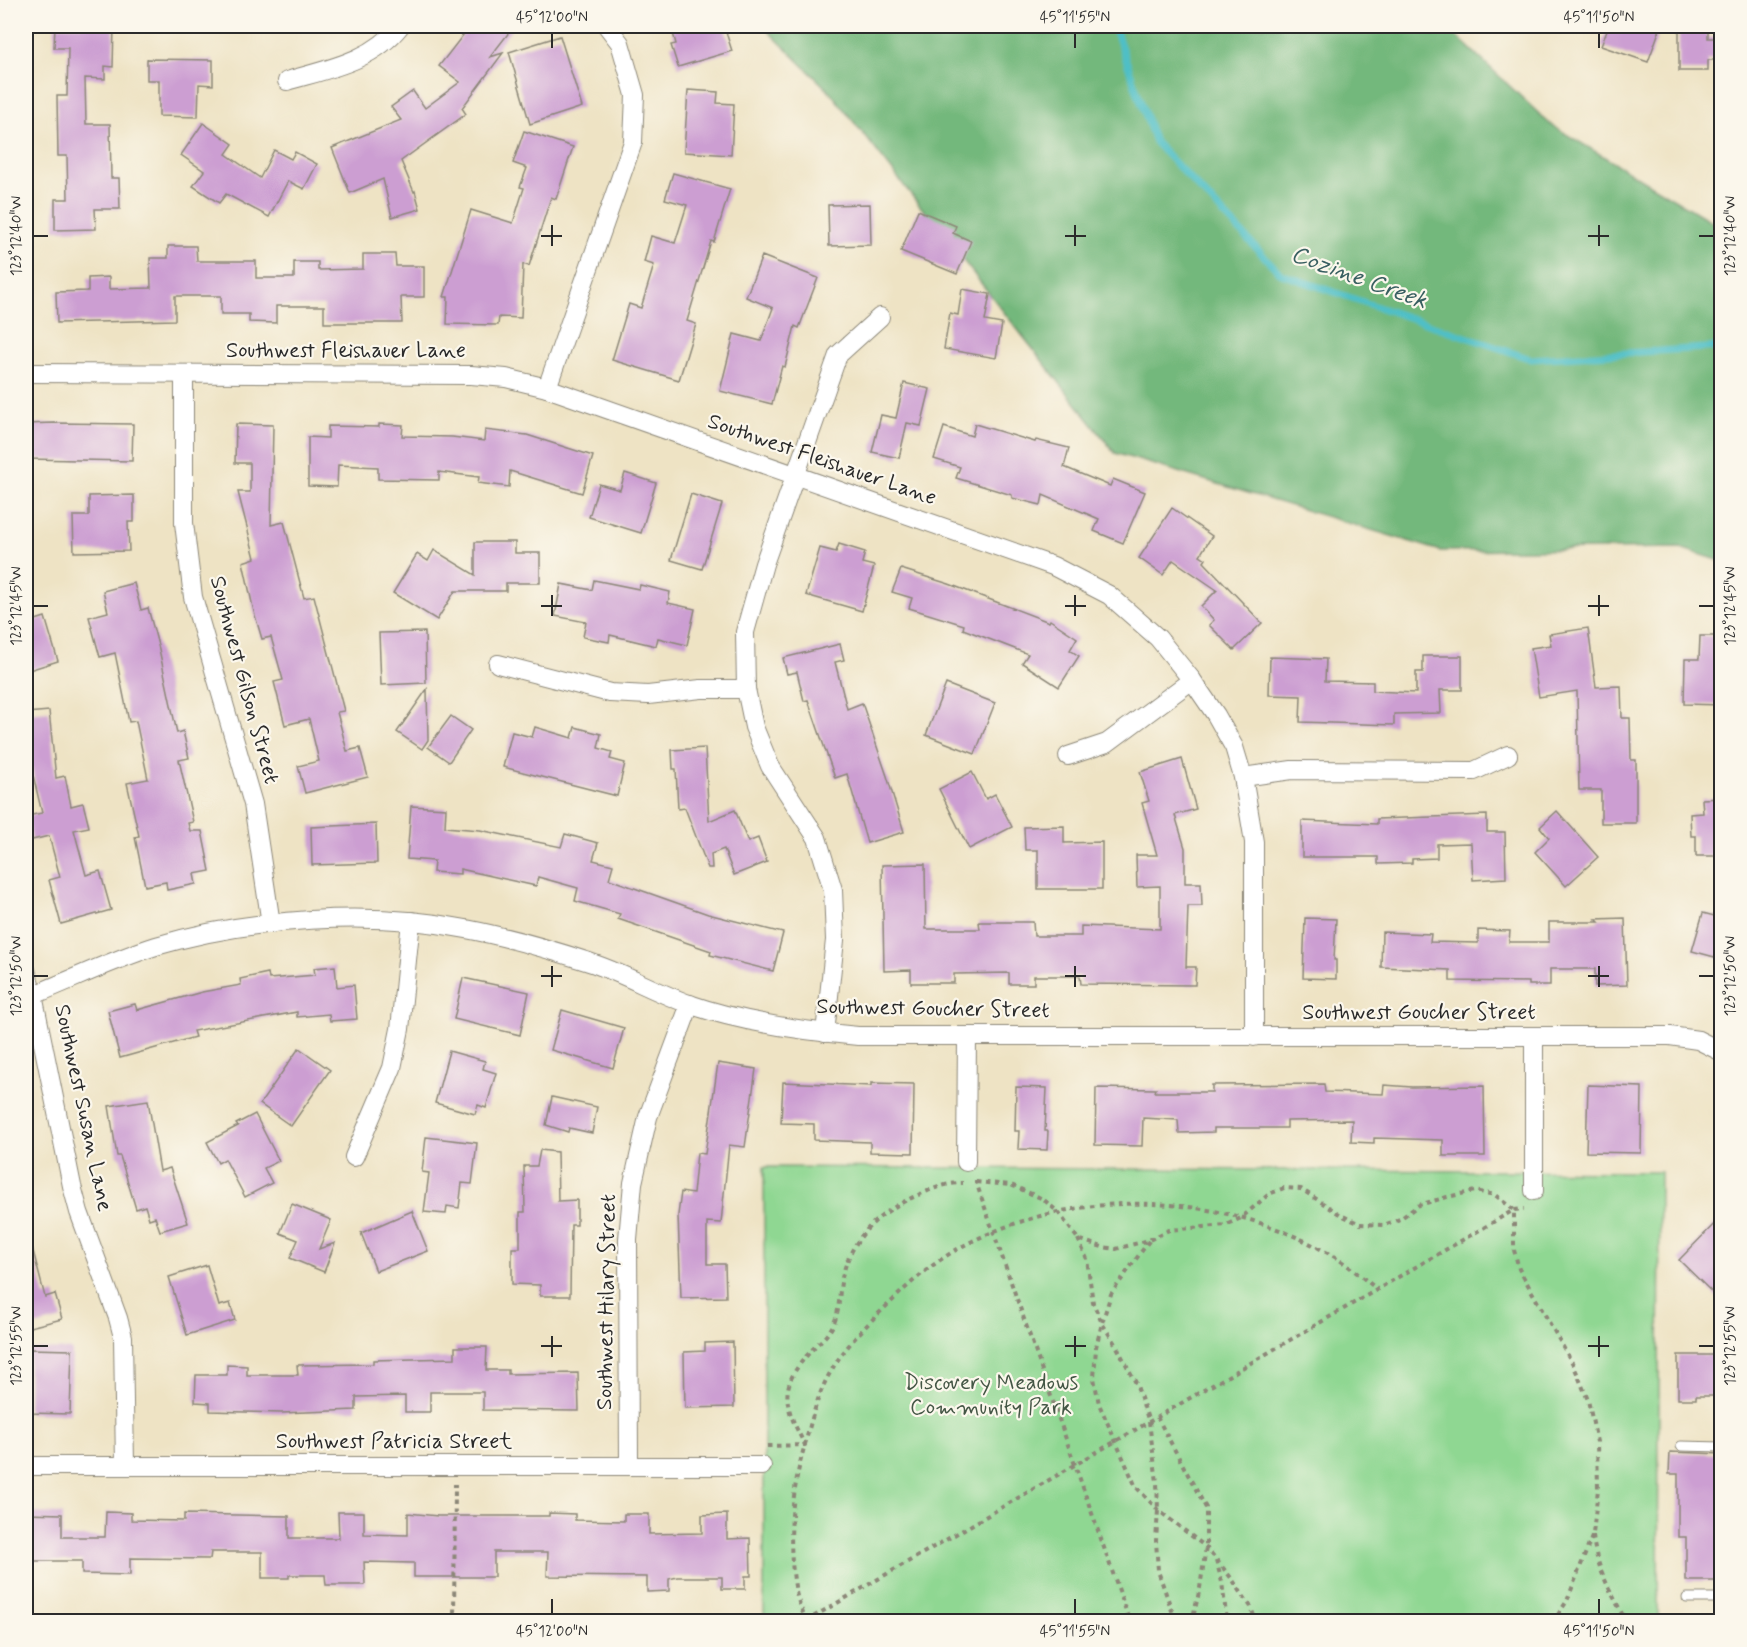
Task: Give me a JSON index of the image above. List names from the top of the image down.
{
  "streets": {
    "street": [
      "Southwest Fleishauer Lane",
      "Southwest Gilson Street",
      "Southwest Goucher Street",
      "Southwest Susan Lane",
      "Southwest Hilary Street",
      "Southwest Patricia Street"
    ]
  },
  "crossings": [
    ["Southwest Fleishauer Lane", "Southwest Gilson Street"],
    ["Southwest Fleishauer Lane", "Southwest Goucher Street"],
    ["Southwest Gilson Street", "Southwest Goucher Street"],
    ["Southwest Goucher Street", "Southwest Susan Lane"],
    ["Southwest Goucher Street", "Southwest Hilary Street"],
    ["Southwest Susan Lane", "Southwest Patricia Street"],
    ["Southwest Hilary Street", "Southwest Patricia Street"]
  ],
  "water": ["Cozine Creek"],
  "parks": ["Discovery Meadows Community Park"],
  "coordinates": [
    "45°12'00\"N",
    "45°11'55\"N",
    "45°11'50\"N",
    "123°12'40\"W",
    "123°12'45\"W",
    "123°12'50\"W",
    "123°12'55\"W"
  ]
}
